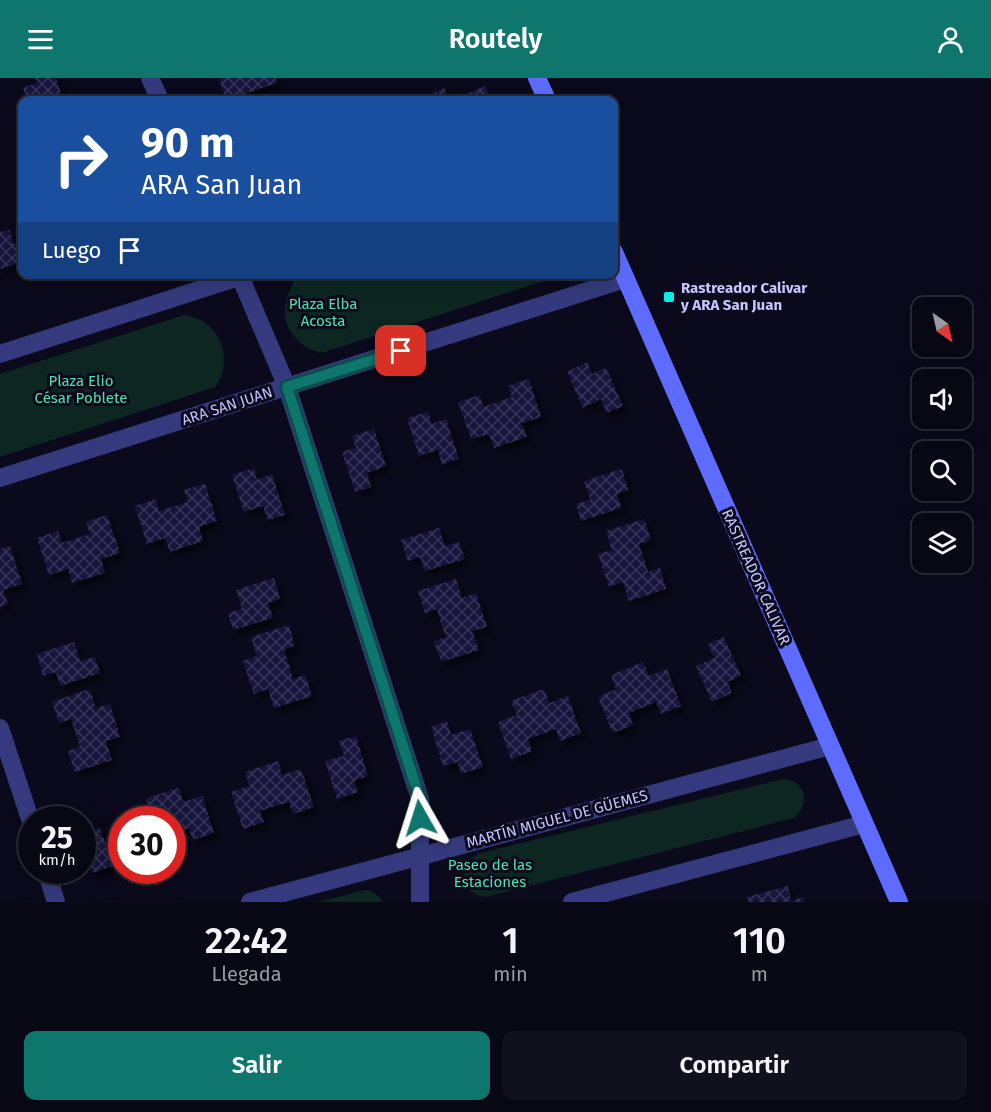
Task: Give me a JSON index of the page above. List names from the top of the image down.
{
  "streets": {
    "main road": ["RASTREADOR CALIVAR"],
    "street": ["ARA SAN JUAN", "MARTÍN MIGUEL DE GÜEMES"]
  },
  "crossings": [
    ["ARA SAN JUAN", "RASTREADOR CALIVAR"],
    ["RASTREADOR CALIVAR", "MARTÍN MIGUEL DE GÜEMES"]
  ],
  "parks": ["Plaza Elba Acosta", "Plaza Elio César Poblete", "Paseo de las Estaciones"],
  "places": {
    "transit": ["Rastreador Calivar y ARA San Juan"]
  },
  "north": "bottom right",
  "page": {
    "header": "Routely",
    "turn": ["90 m", "ARA San Juan"],
    "then": "Luego",
    "speed": "25 km/h",
    "limit": "30",
    "eta": [
      "22:42",
      "Llegada",
      "1",
      "min",
      "110",
      "m"
    ],
    "buttons": ["Salir", "Compartir"]
  }
}
